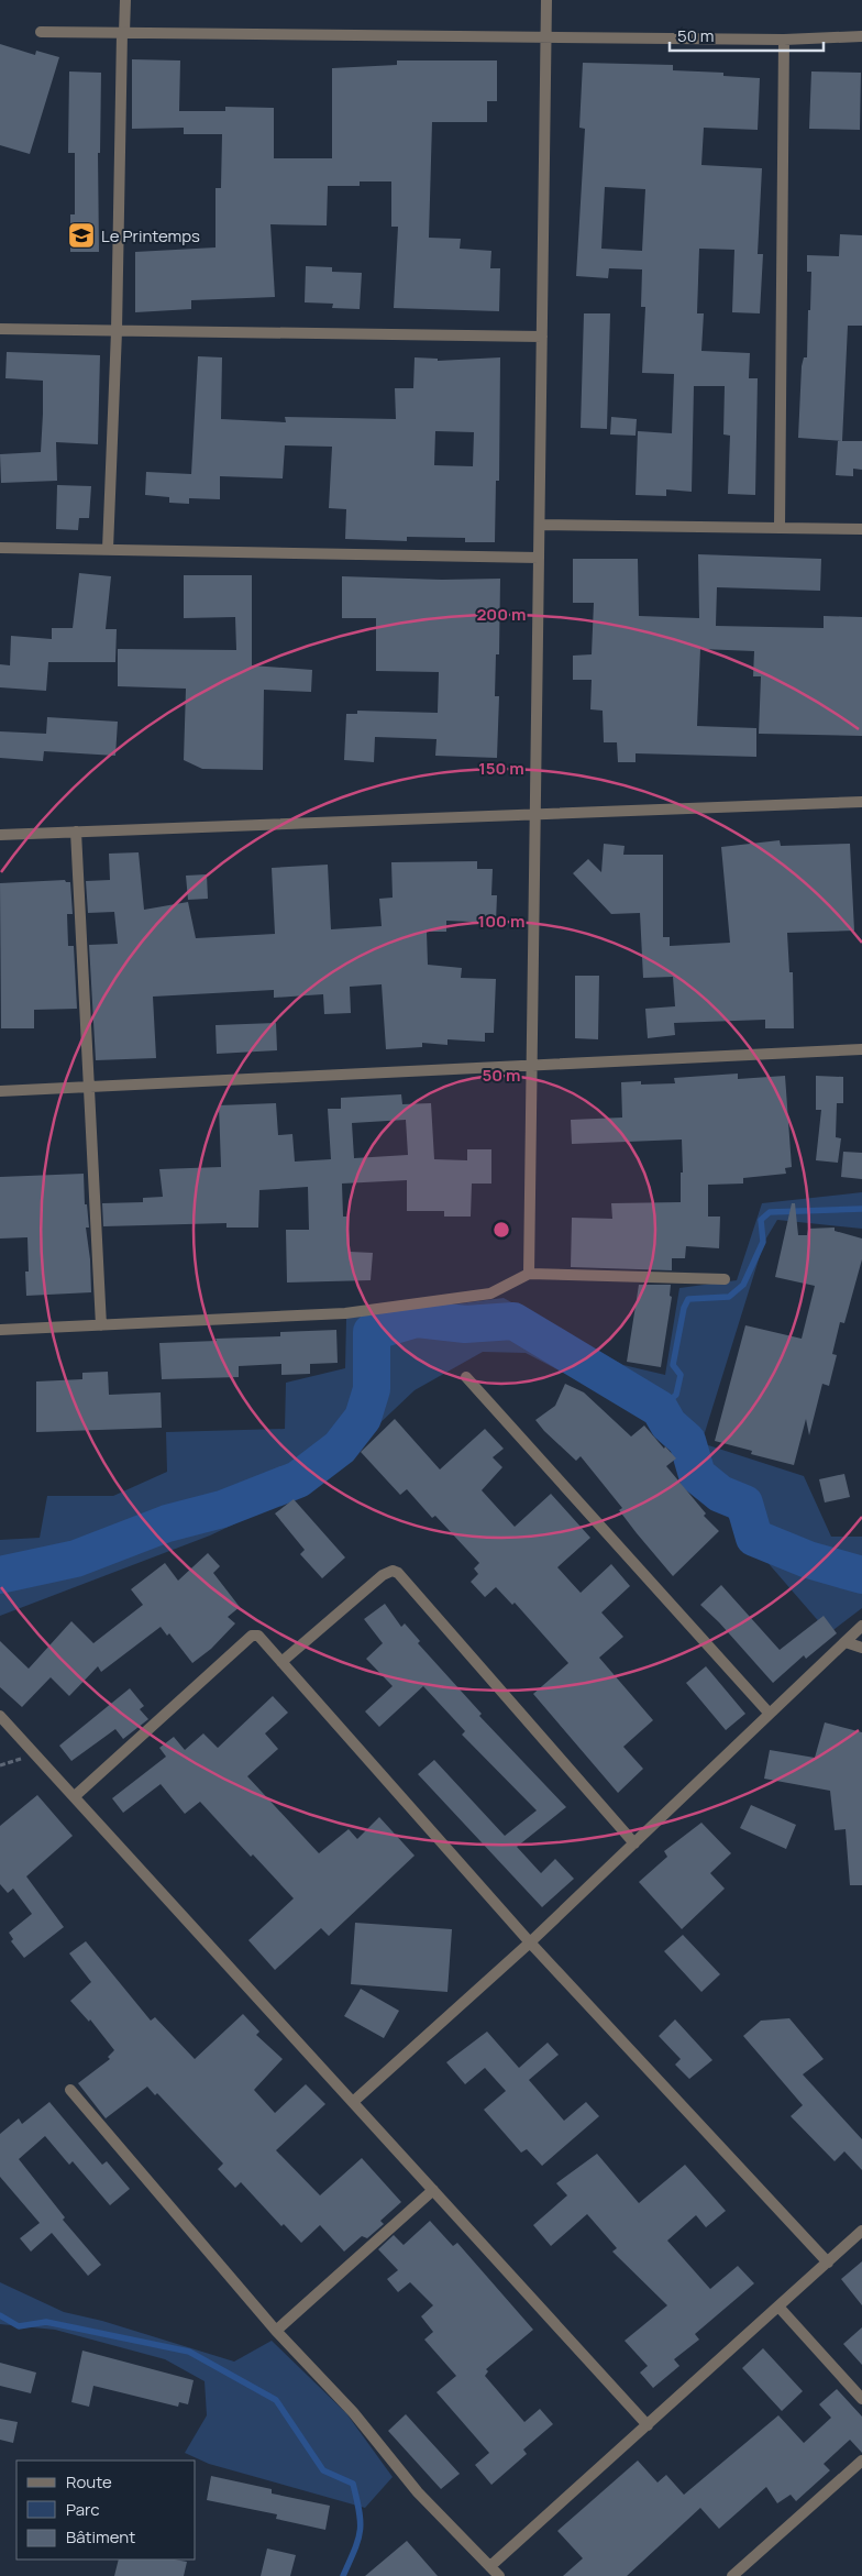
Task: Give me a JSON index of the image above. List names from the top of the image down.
{
  "places": {
    "school or university": ["Le Printemps"]
  },
  "legend": ["Route", "Parc", "Bâtiment"],
  "scale_bar": "50 m",
  "rings": [
    "200 m",
    "150 m",
    "100 m",
    "50 m"
  ]
}
